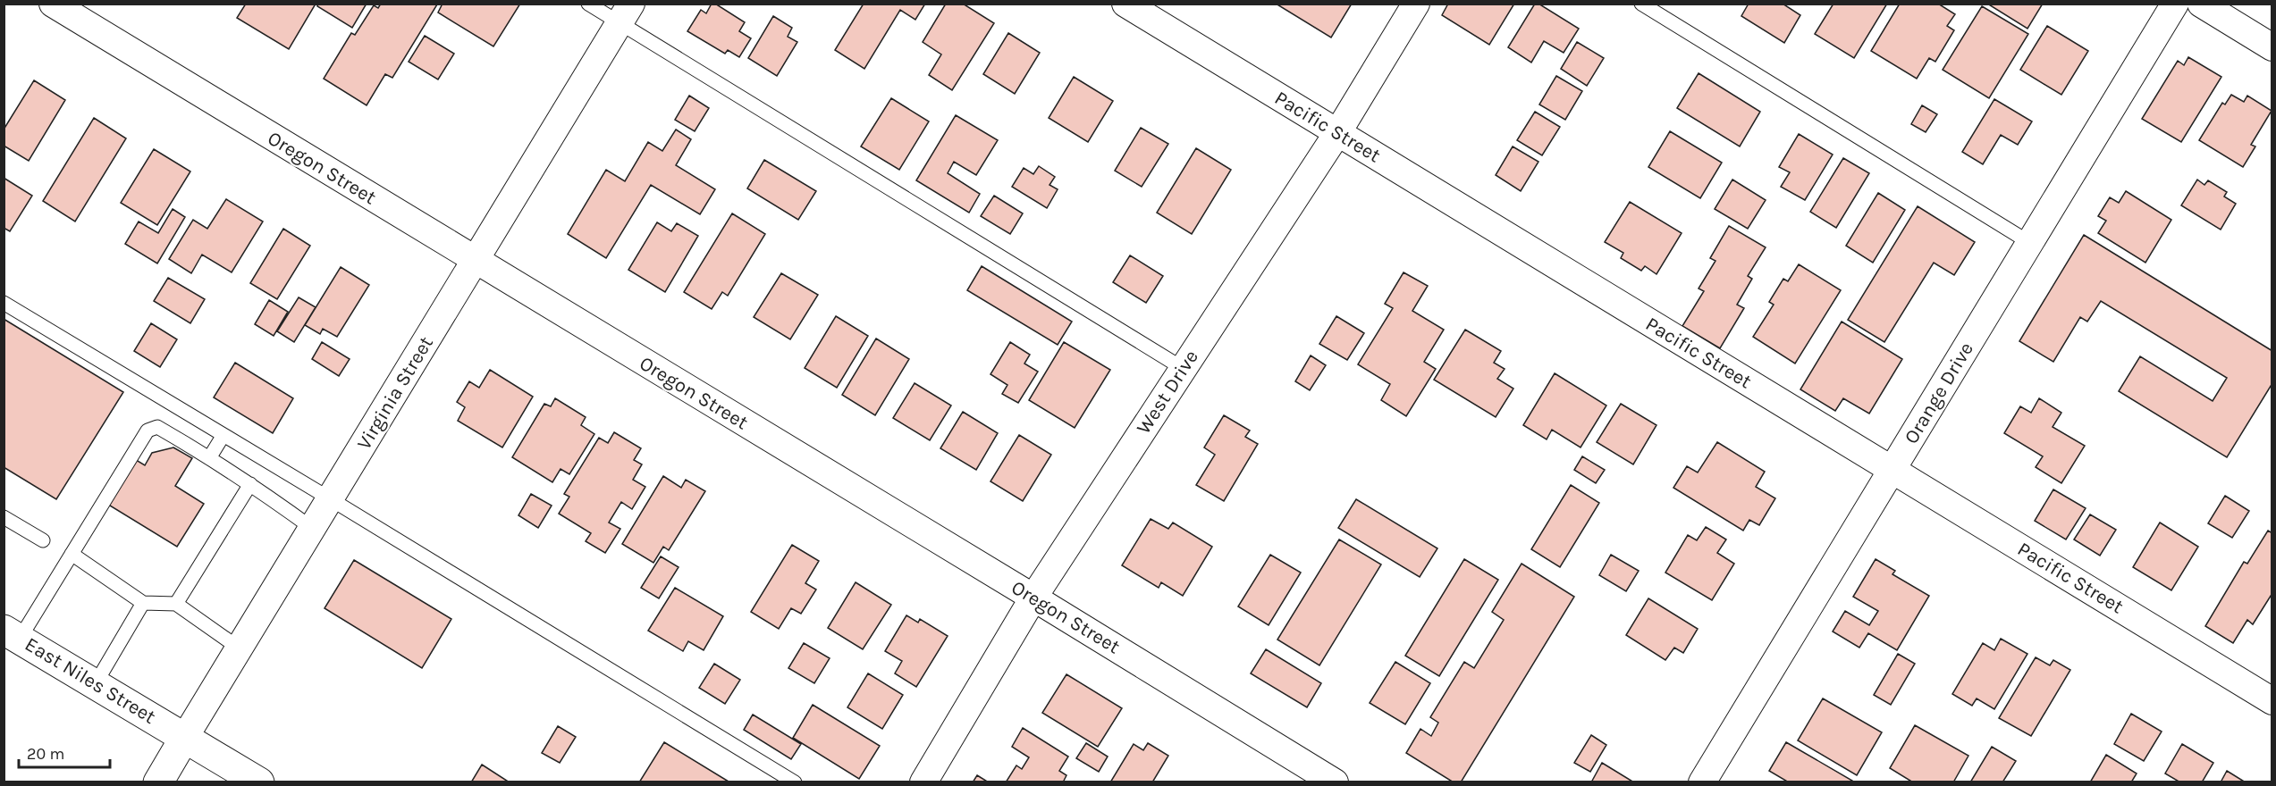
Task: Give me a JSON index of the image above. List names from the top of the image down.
{
  "streets": {
    "main road": ["Virginia Street", "East Niles Street"],
    "street": [
      "Pacific Street",
      "Oregon Street",
      "West Drive",
      "Orange Drive"
    ]
  },
  "crossings": [
    ["Pacific Street", "West Drive"],
    ["Pacific Street", "Orange Drive"],
    ["Oregon Street", "West Drive"],
    ["Oregon Street", "Virginia Street"],
    ["Virginia Street", "East Niles Street"]
  ],
  "scale_bar": "20 m"
}
